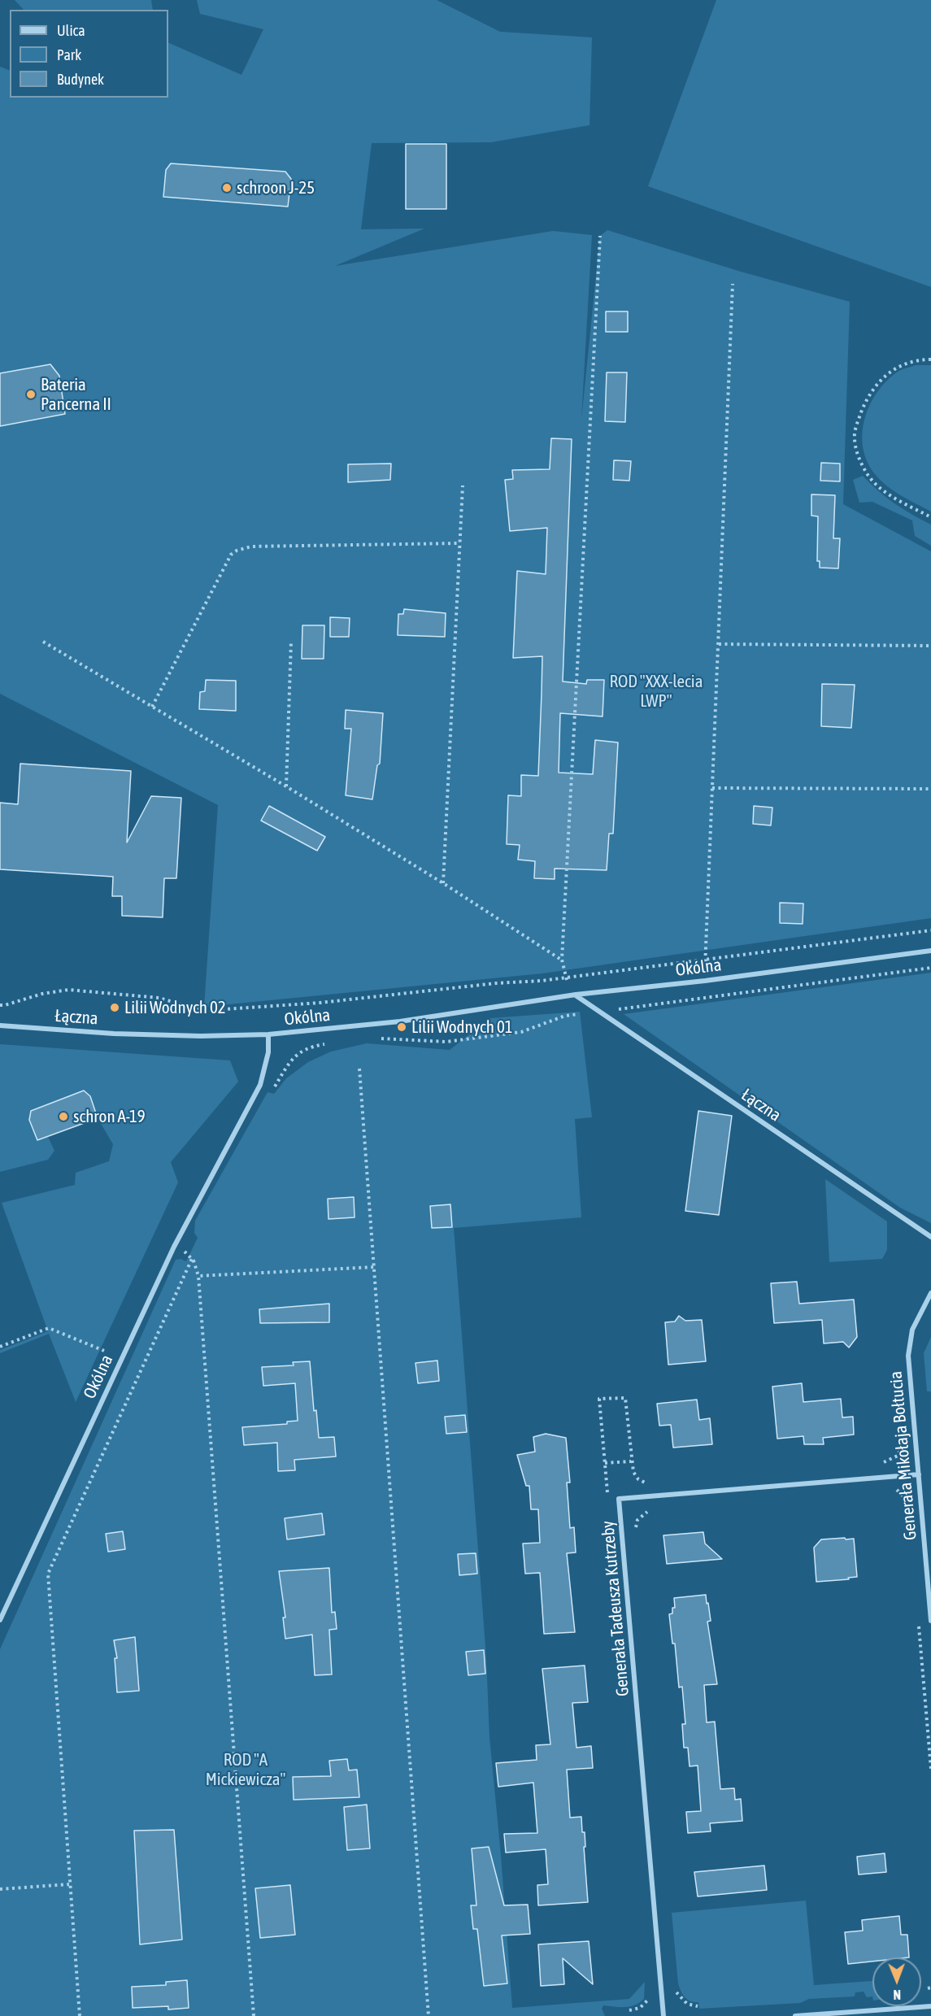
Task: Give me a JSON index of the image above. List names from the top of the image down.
{
  "streets": {
    "street": [
      "Okólna",
      "Łączna",
      "Generała Mikołaja Bołtucia",
      "Generała Tadeusza Kutrzeby"
    ]
  },
  "crossings": [
    ["Okólna", "Łączna"],
    ["Generała Mikołaja Bołtucia", "Generała Tadeusza Kutrzeby"]
  ],
  "parks": ["ROD \"XXX-lecia LWP\"", "ROD \"A Mickiewicza\""],
  "places": [
    "schroon J-25",
    "Bateria Pancerna II",
    "Lilii Wodnych 02",
    "Lilii Wodnych 01",
    "schron A-19"
  ],
  "legend": ["Ulica", "Park", "Budynek"],
  "north": "bottom"
}
